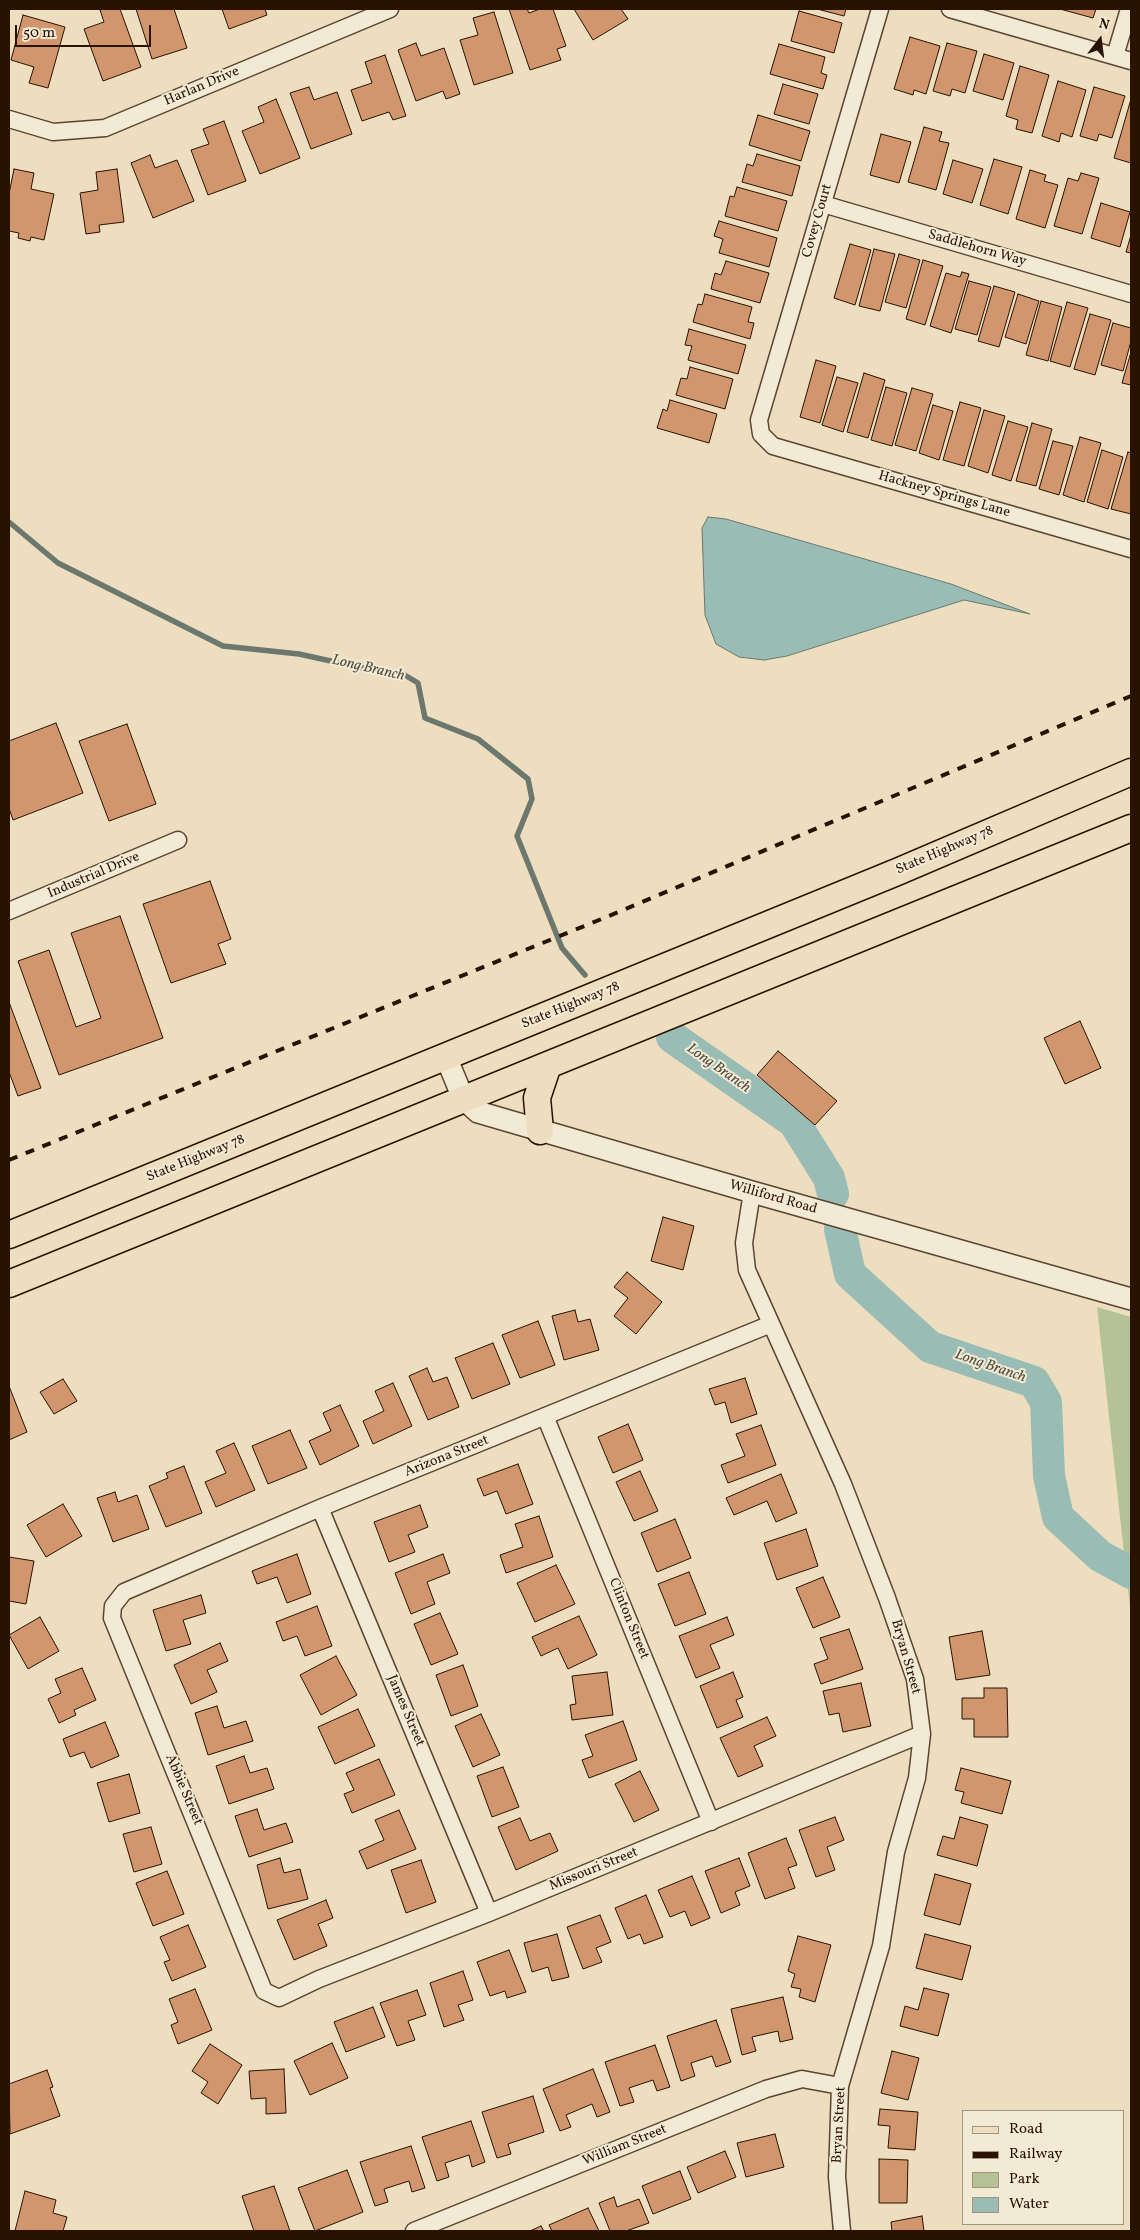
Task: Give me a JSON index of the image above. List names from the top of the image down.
{
  "streets": {
    "main road": ["State Highway 78"],
    "street": [
      "Harlan Drive",
      "Covey Court",
      "Saddlehorn Way",
      "Hackney Springs Lane",
      "Industrial Drive",
      "Williford Road",
      "Arizona Street",
      "Clinton Street",
      "Bryan Street",
      "James Street",
      "Abbie Street",
      "Missouri Street",
      "William Street"
    ]
  },
  "crossings": [
    ["Covey Court", "Saddlehorn Way"],
    ["Covey Court", "Hackney Springs Lane"],
    ["State Highway 78", "Williford Road"],
    ["Williford Road", "Bryan Street"],
    ["Arizona Street", "Clinton Street"],
    ["Arizona Street", "Bryan Street"],
    ["Arizona Street", "James Street"],
    ["Arizona Street", "Abbie Street"],
    ["Clinton Street", "Missouri Street"],
    ["Bryan Street", "Missouri Street"],
    ["Bryan Street", "William Street"],
    ["James Street", "Missouri Street"],
    ["Abbie Street", "Missouri Street"]
  ],
  "water": ["Long Branch"],
  "legend": [
    "Road",
    "Railway",
    "Park",
    "Water"
  ],
  "scale_bar": "50 m",
  "north": "top"
}
